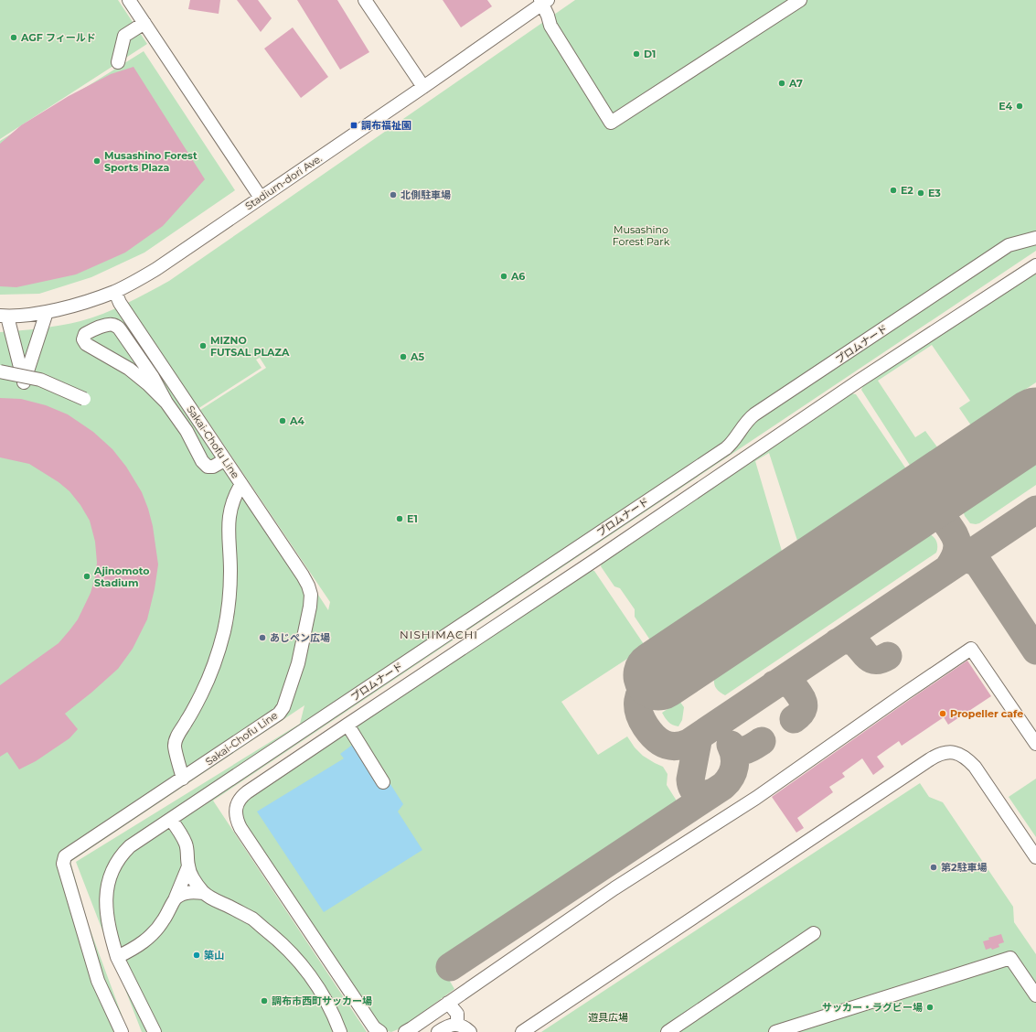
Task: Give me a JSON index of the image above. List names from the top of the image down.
{
  "streets": {
    "street": ["Stadium-dori Ave.", "プロムナード", "Sakai-Chofu Line"]
  },
  "crossings": [
    ["Stadium-dori Ave.", "Sakai-Chofu Line"]
  ],
  "districts": ["NISHIMACHI"],
  "parks": ["Musashino Forest Park", "遊具広場"],
  "places": {
    "other": [
      "AGF フィールド",
      "D1",
      "A7",
      "E4",
      "Musashino Forest Sports Plaza",
      "E2",
      "E3",
      "北側駐車場",
      "A6",
      "MIZNO FUTSAL PLAZA",
      "A5",
      "A4",
      "E1",
      "Ajinomoto Stadium",
      "あじペン広場",
      "Propeller cafe",
      "第2駐車場",
      "築山",
      "調布市西町サッカー場",
      "サッカー・ラグビー場"
    ],
    "transit": ["調布福祉園"]
  }
}
